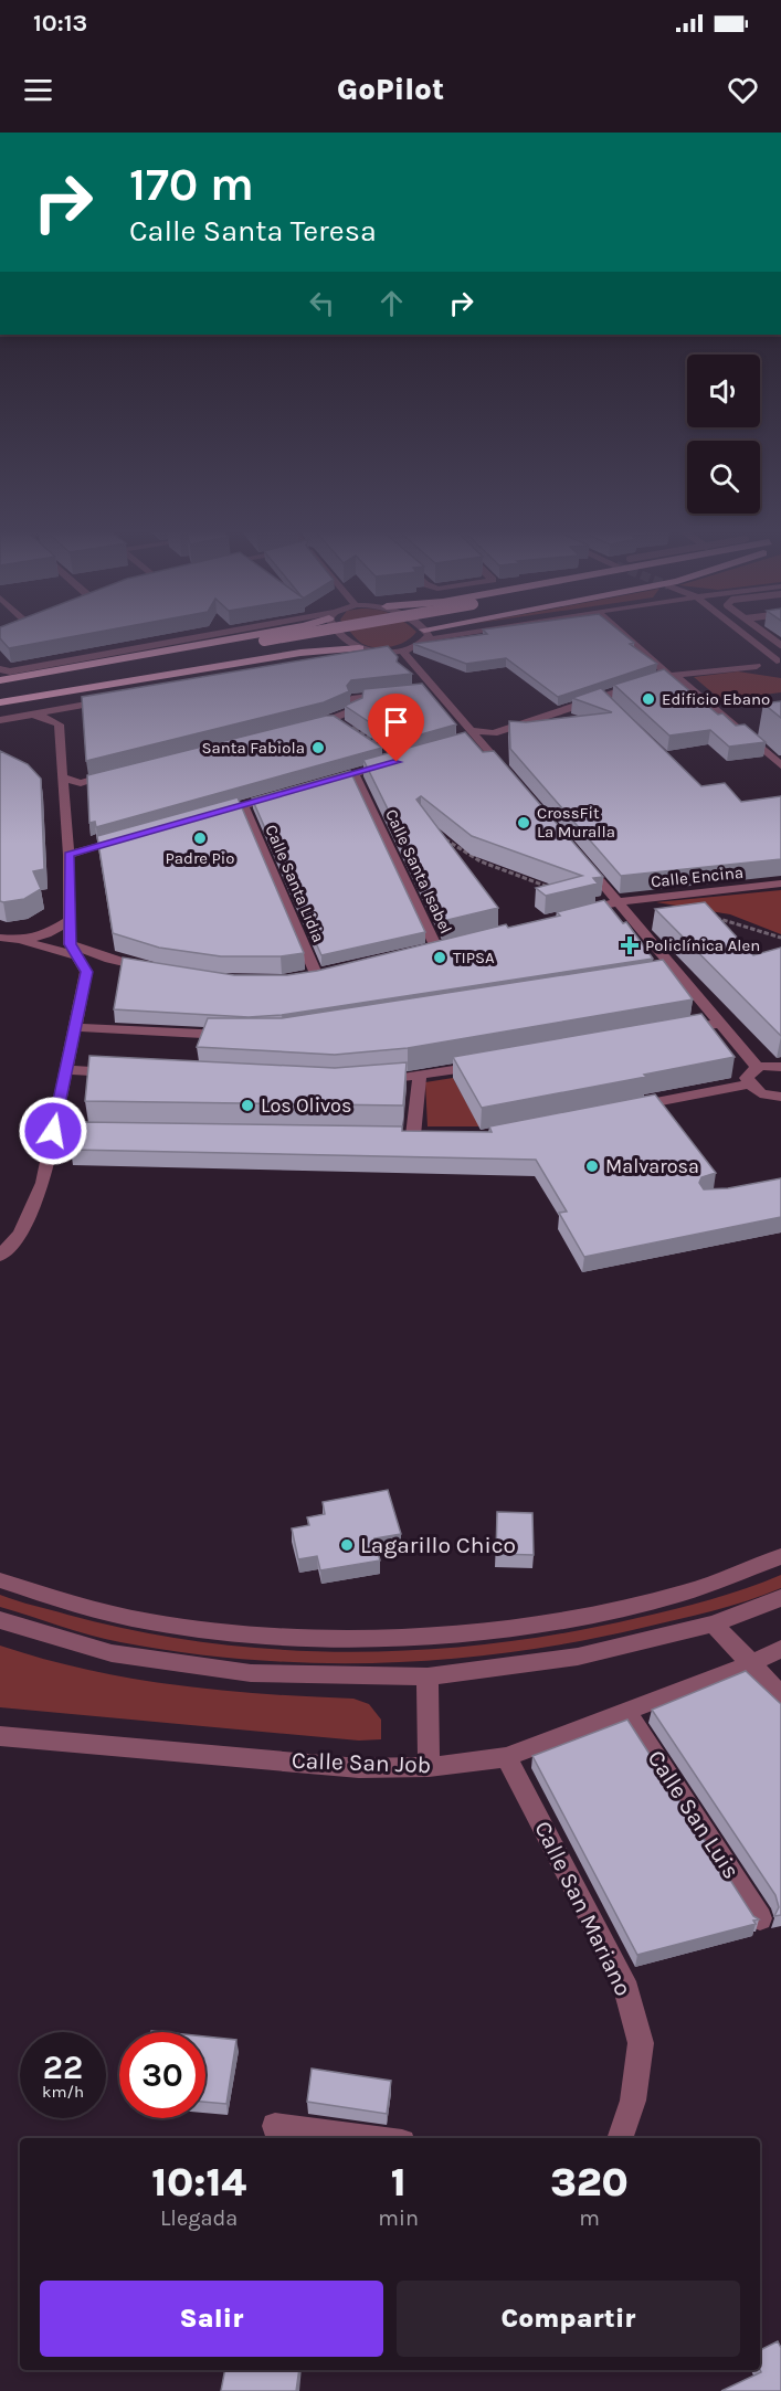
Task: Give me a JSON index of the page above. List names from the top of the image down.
{
  "streets": {
    "street": [
      "Calle Santa Isabel",
      "Calle Encina",
      "Calle Santa Lidia",
      "Calle San Job",
      "Calle San Luis",
      "Calle San Mariano"
    ]
  },
  "crossings": [
    ["Calle San Job", "Calle San Luis"],
    ["Calle San Job", "Calle San Mariano"]
  ],
  "places": {
    "other": [
      "Edificio Ebano",
      "Santa Fabiola",
      "CrossFit La Muralla",
      "Padre Pio",
      "TIPSA",
      "Los Olivos",
      "Malvarosa",
      "Lagarillo Chico"
    ],
    "health": ["Policlínica Alen"]
  },
  "page": {
    "status": "10:13",
    "header": "GoPilot",
    "turn": ["170 m", "Calle Santa Teresa"],
    "speed": "22 km/h",
    "limit": "30",
    "eta": [
      "10:14",
      "Llegada",
      "1",
      "min",
      "320",
      "m"
    ],
    "buttons": ["Salir", "Compartir"]
  }
}
